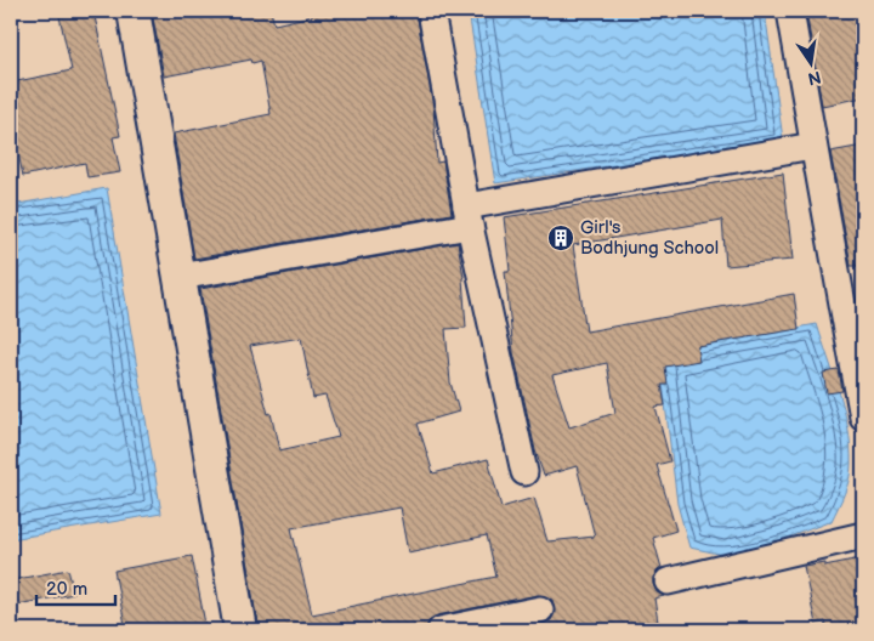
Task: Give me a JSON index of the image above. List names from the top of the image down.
{
  "places": {
    "building": ["Girl's Bodhjung School"]
  },
  "scale_bar": "20 m",
  "north": "bottom"
}
